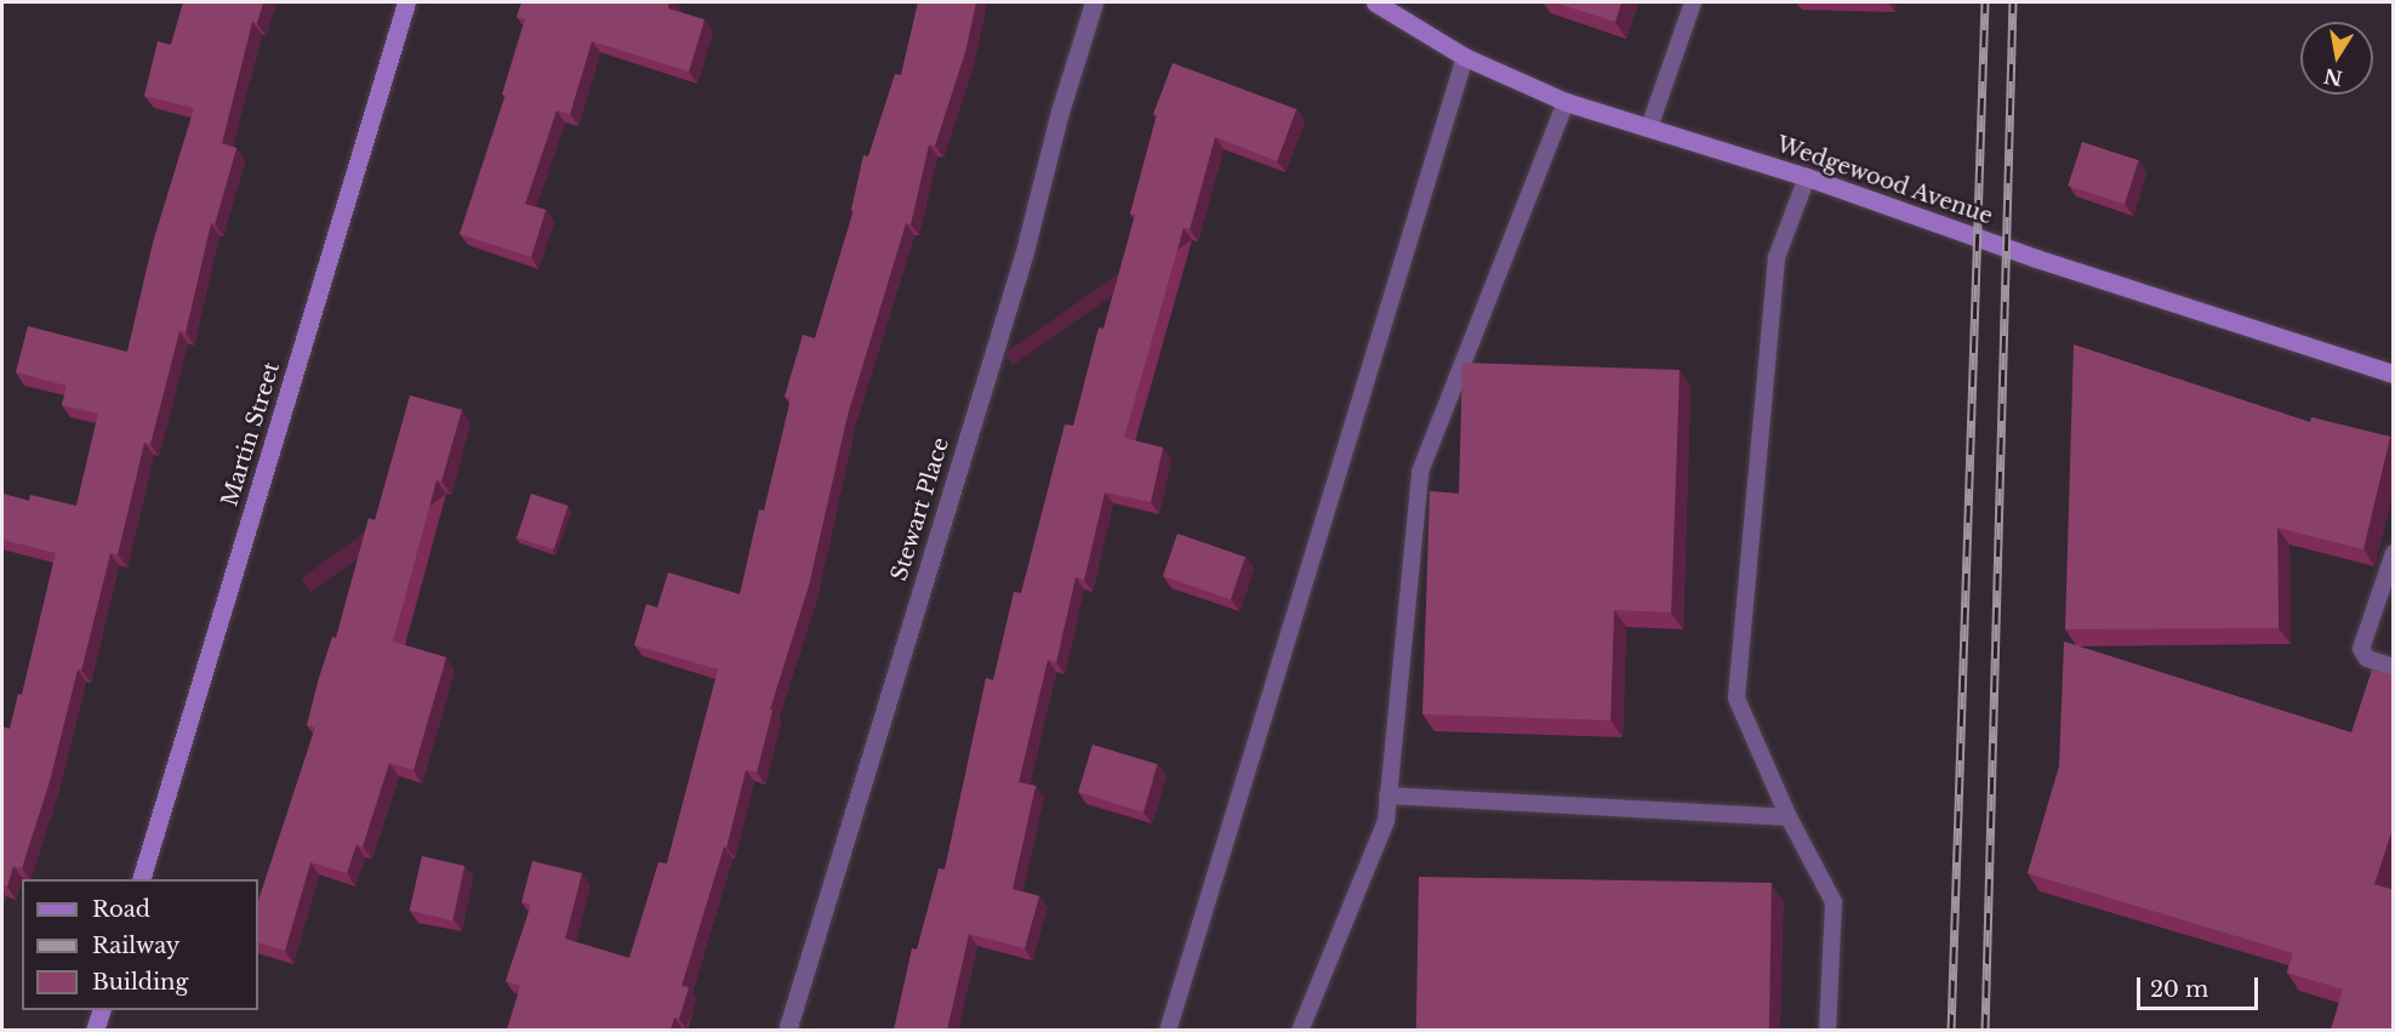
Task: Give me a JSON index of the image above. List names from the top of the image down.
{
  "streets": {
    "main road": ["Wedgewood Avenue", "Martin Street"],
    "street": ["Stewart Place"]
  },
  "legend": ["Road", "Railway", "Building"],
  "scale_bar": "20 m",
  "north": "bottom"
}
